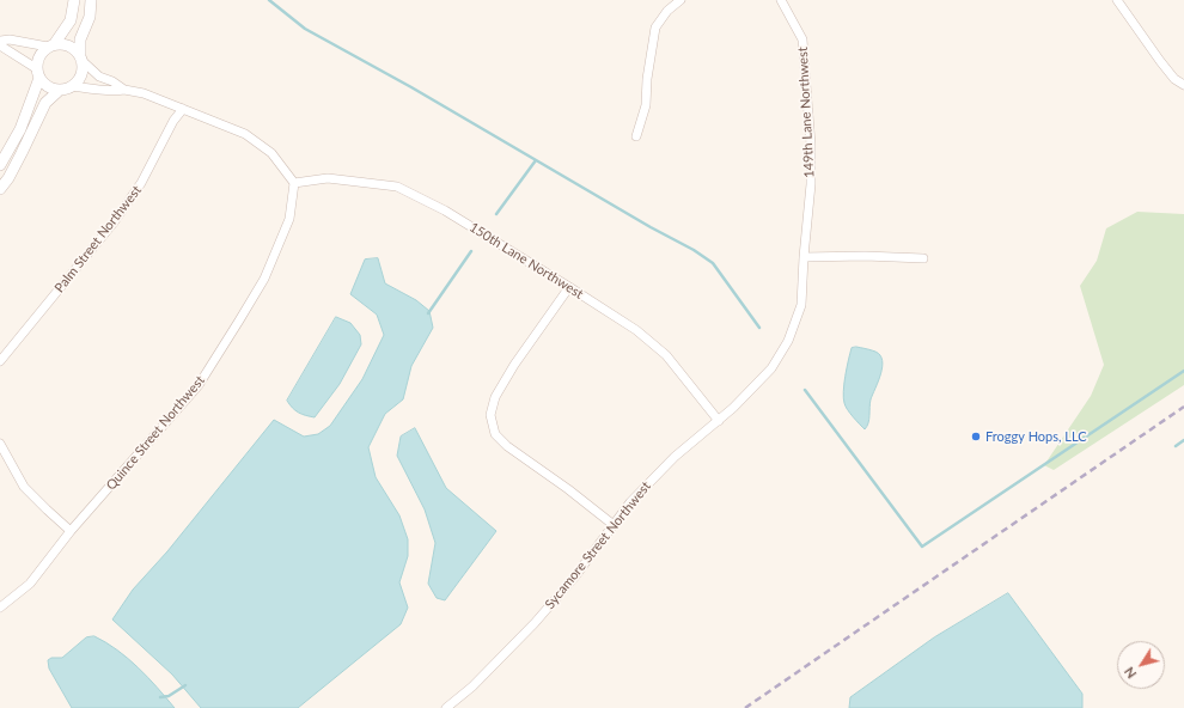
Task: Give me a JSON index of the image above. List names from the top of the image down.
{
  "streets": {
    "street": [
      "149th Lane Northwest",
      "Palm Street Northwest",
      "150th Lane Northwest",
      "Quince Street Northwest",
      "Sycamore Street Northwest"
    ]
  },
  "crossings": [
    ["149th Lane Northwest", "Sycamore Street Northwest"],
    ["150th Lane Northwest", "Quince Street Northwest"],
    ["150th Lane Northwest", "Sycamore Street Northwest"]
  ],
  "places": ["Froggy Hops, LLC"],
  "north": "bottom left"
}
